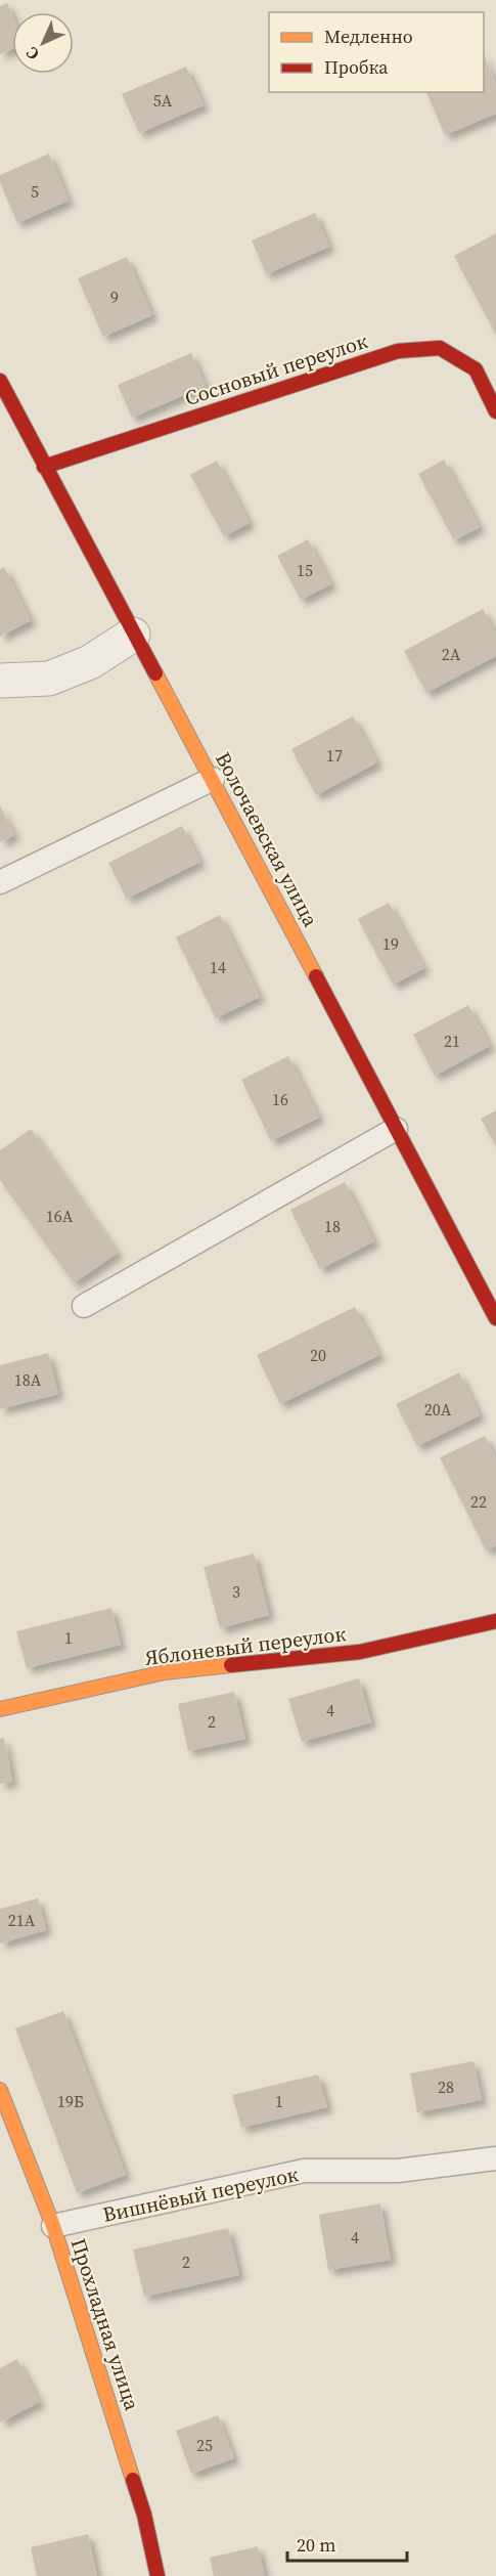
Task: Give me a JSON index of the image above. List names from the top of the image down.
{
  "streets": {
    "street": [
      "Сосновый переулок",
      "Волочаевская улица",
      "Яблоневый переулок",
      "Прохладная улица"
    ],
    "lane": ["Вишнёвый переулок"]
  },
  "crossings": [
    ["Сосновый переулок", "Волочаевская улица"],
    ["Вишнёвый переулок", "Прохладная улица"]
  ],
  "house_numbers": [
    "5А",
    "5",
    "9",
    "15",
    "2А",
    "17",
    "19",
    "14",
    "21",
    "16",
    "16А",
    "18",
    "20",
    "18А",
    "20А",
    "22",
    "3",
    "1",
    "4",
    "2",
    "21А",
    "28",
    "19Б",
    "1",
    "4",
    "2",
    "25"
  ],
  "legend": ["Медленно", "Пробка"],
  "scale_bar": "20 m",
  "north": "bottom left"
}
